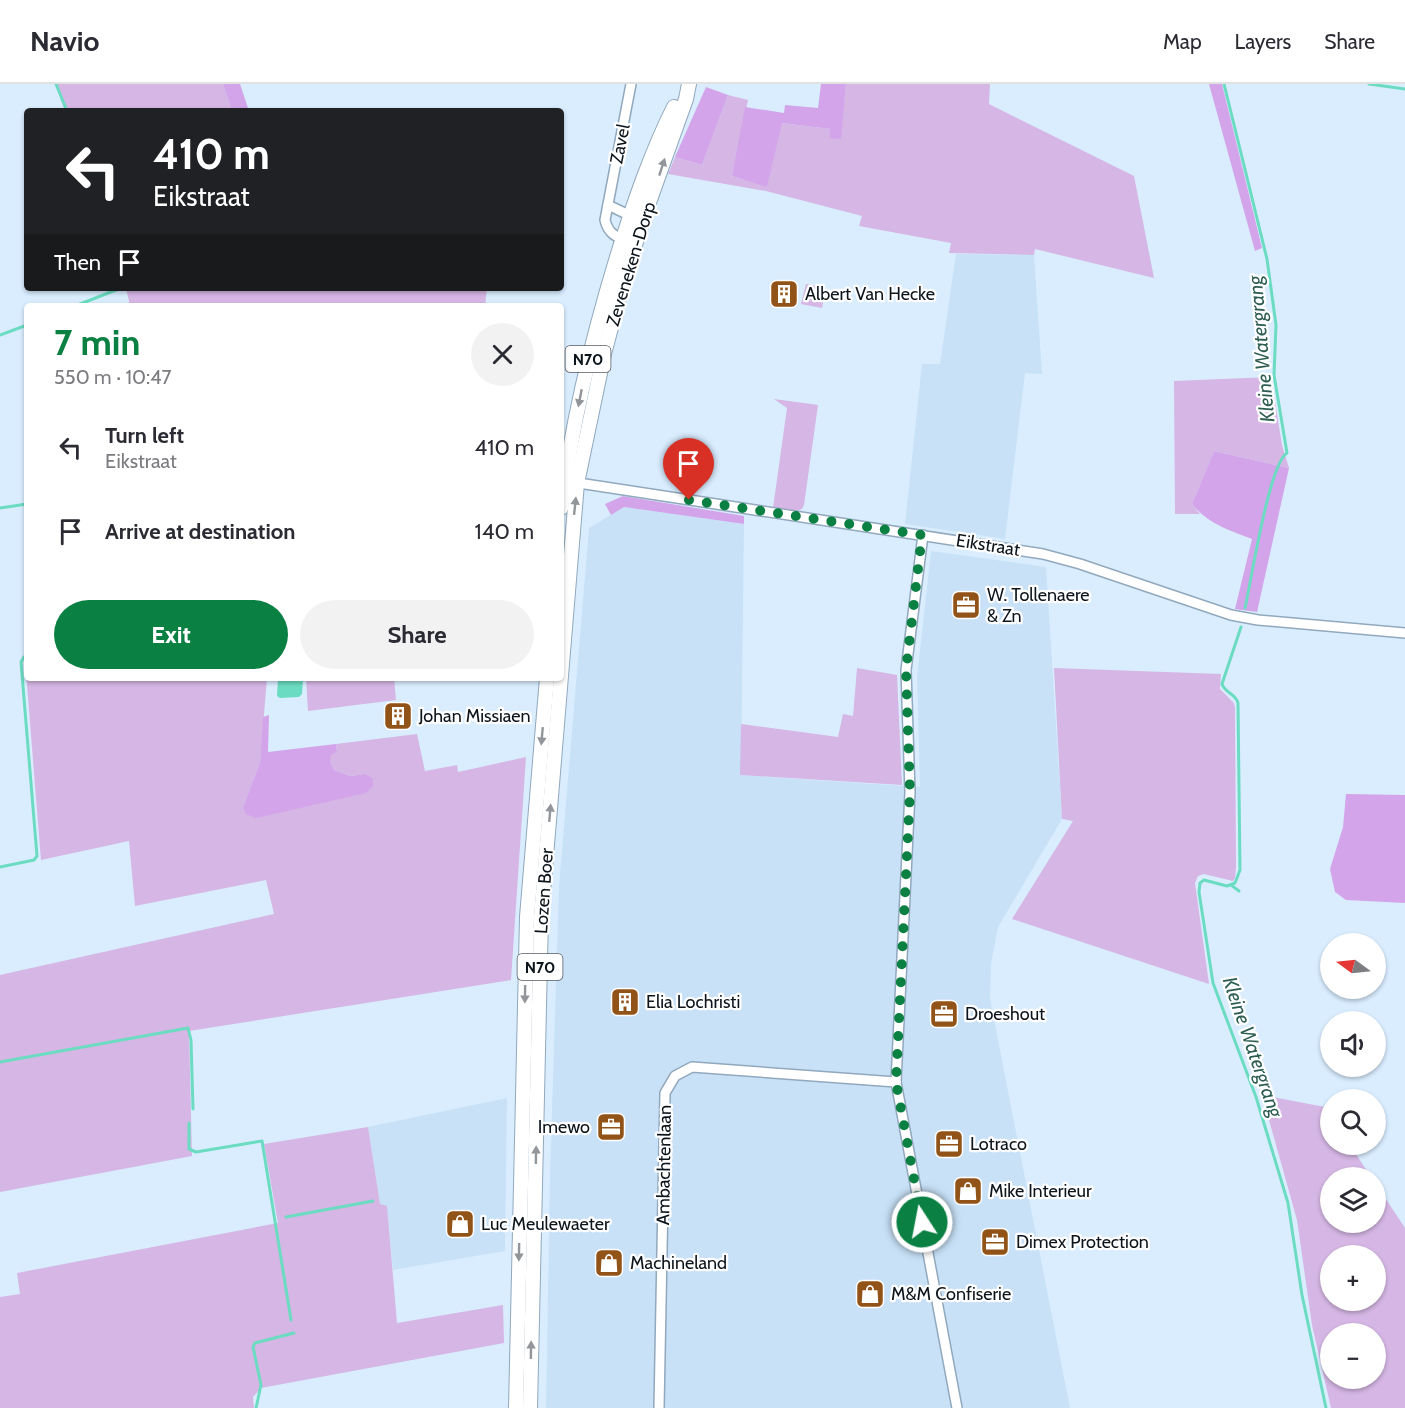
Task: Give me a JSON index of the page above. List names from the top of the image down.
{
  "streets": {
    "main road": ["Zeveneken-Dorp", "N70", "Lozen Boer"],
    "street": ["Zavel", "Eikstraat", "Ambachtenlaan"]
  },
  "crossings": [
    ["Zavel", "Zeveneken-Dorp"],
    ["Zeveneken-Dorp", "N70"],
    ["Zeveneken-Dorp", "Eikstraat"],
    ["Zeveneken-Dorp", "Lozen Boer"],
    ["N70", "Eikstraat"],
    ["N70", "Lozen Boer"],
    ["Eikstraat", "Lozen Boer"]
  ],
  "water": ["Kleine Watergrang"],
  "places": {
    "building": ["Albert Van Hecke", "Johan Missiaen", "Elia Lochristi"],
    "office": [
      "W. Tollenaere & Zn",
      "Droeshout",
      "Imewo",
      "Lotraco",
      "Dimex Protection"
    ],
    "shop": [
      "Mike Interieur",
      "Luc Meulewaeter",
      "Machineland",
      "M&M Confiserie"
    ]
  },
  "north": "left",
  "page": {
    "header": "Navio",
    "nav": ["Map", "Layers", "Share"],
    "turn": ["410 m", "Eikstraat"],
    "then": "Then",
    "heading": ["7 min", "550 m · 10:47"],
    "list": [
      {
        "name": "Turn left",
        "note": "Eikstraat",
        "value": "410 m"
      },
      {
        "name": "Arrive at destination",
        "value": "140 m"
      }
    ],
    "buttons": ["Exit", "Share"],
    "map_buttons": ["+", "−"]
  }
}
